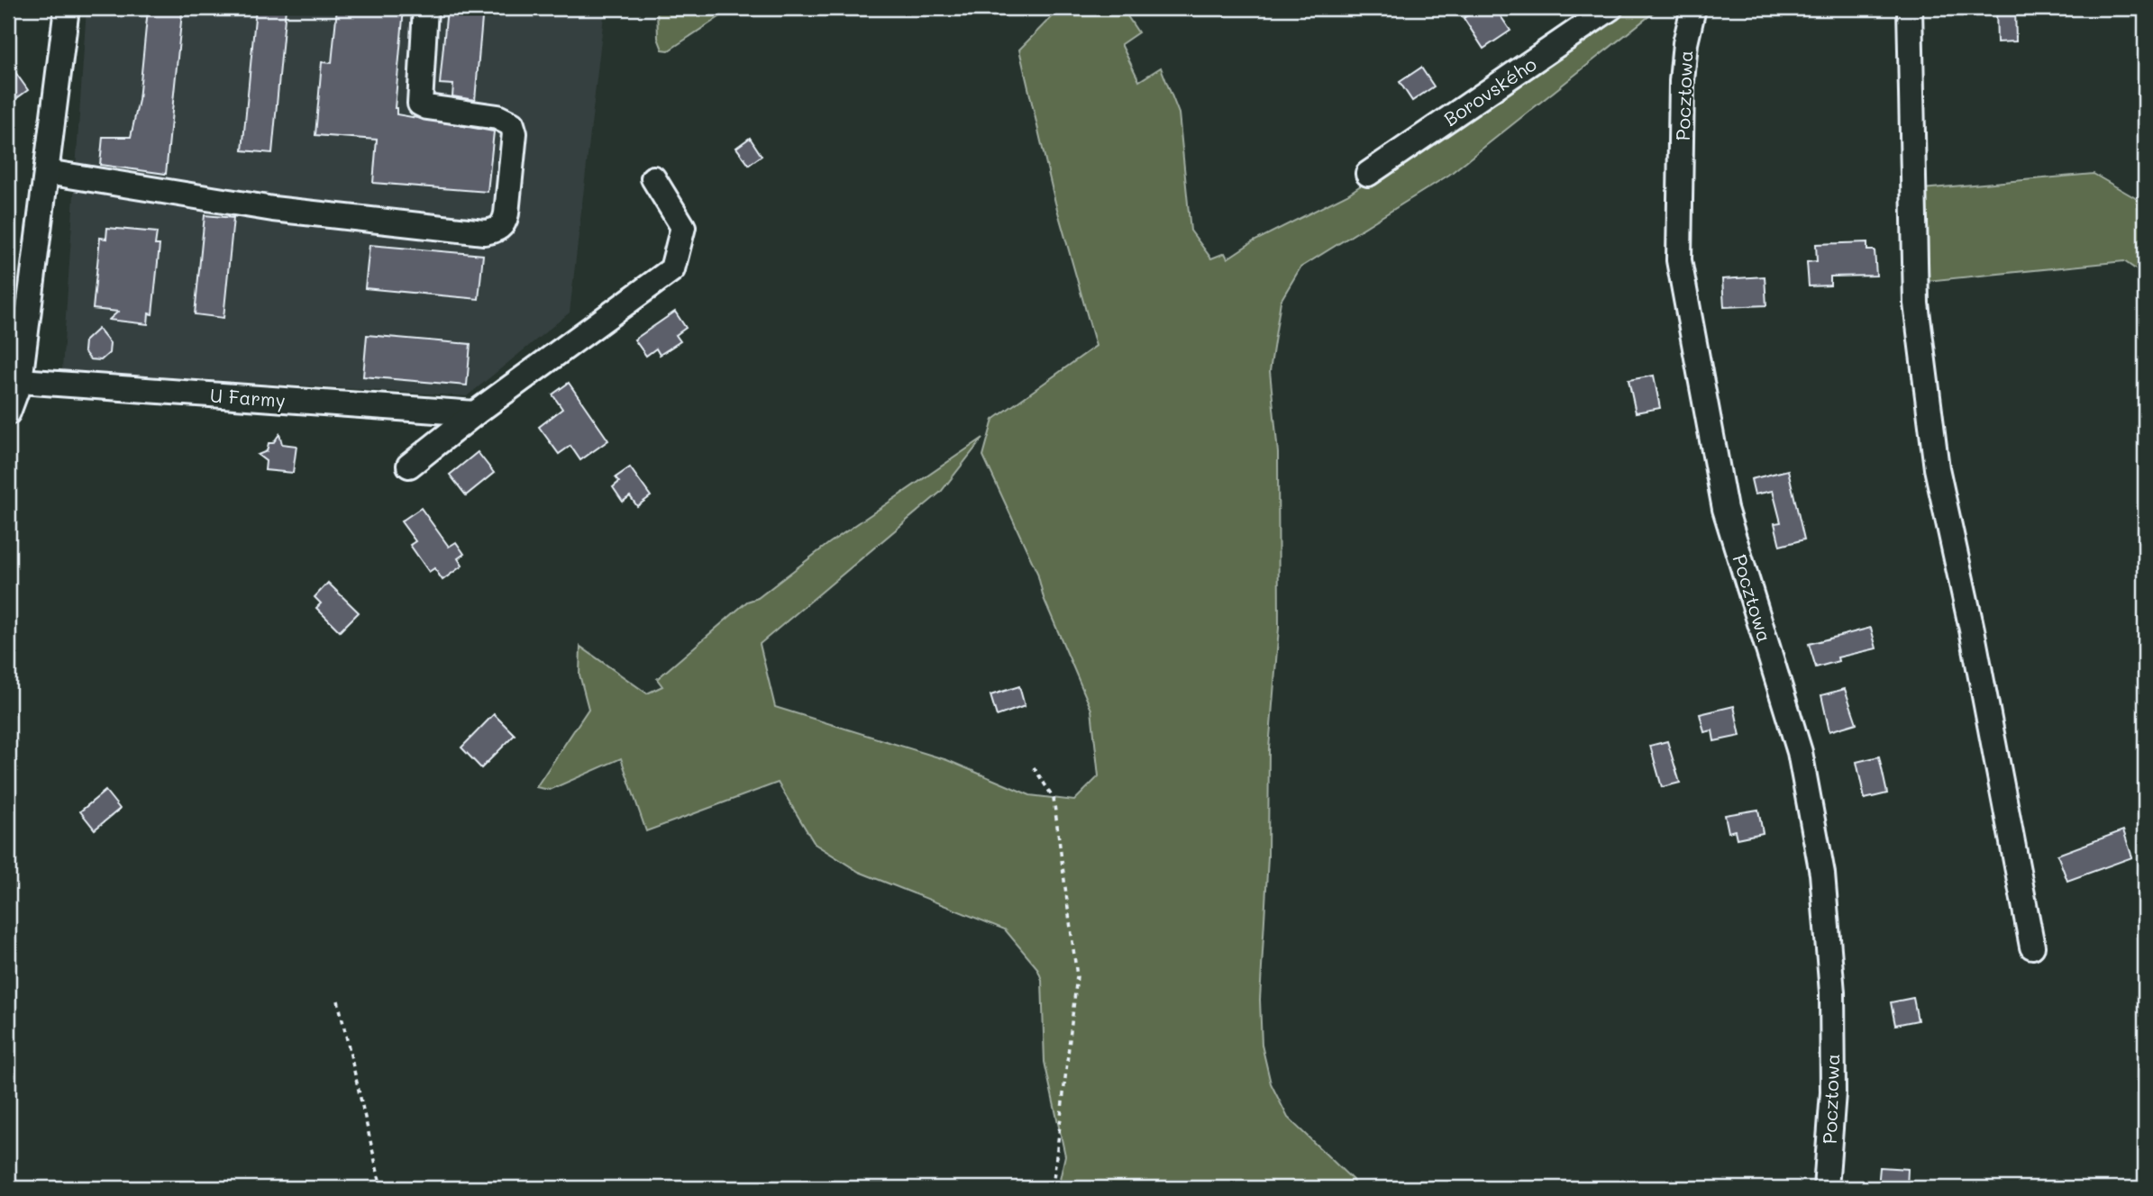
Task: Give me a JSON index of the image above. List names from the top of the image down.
{
  "streets": {
    "street": ["Borovského", "Pocztowa", "U Farmy"]
  }
}
